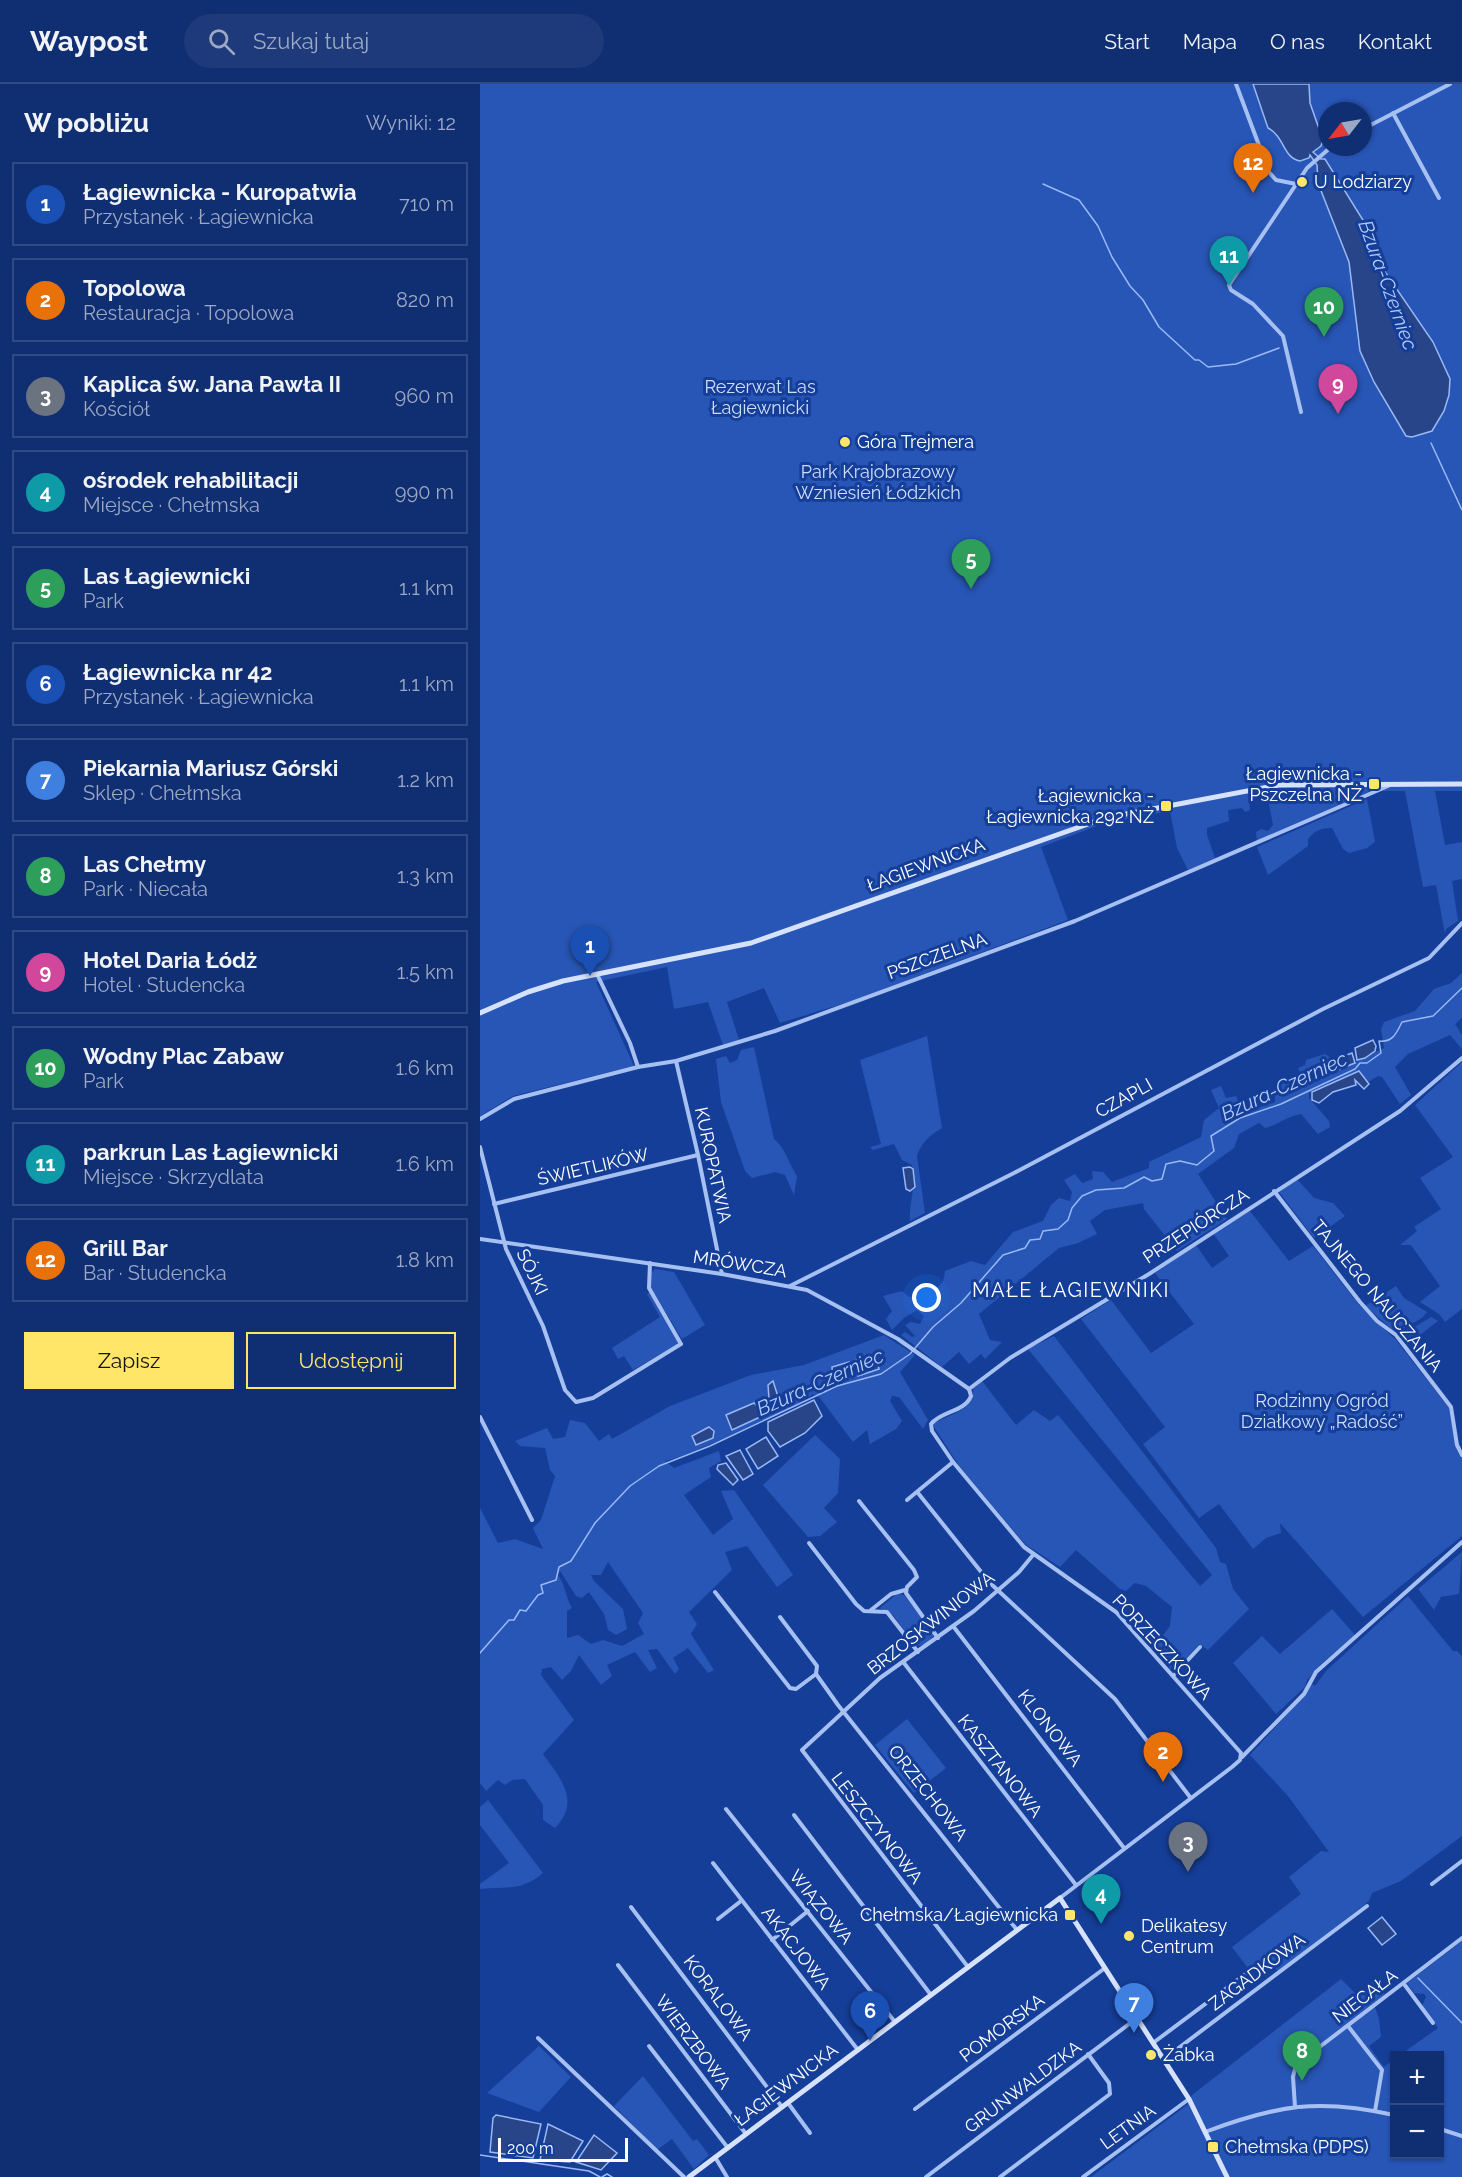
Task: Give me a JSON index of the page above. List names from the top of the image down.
{
  "streets": {
    "street": [
      "ŁAGIEWNICKA",
      "PSZCZELNA",
      "CZAPLI",
      "KUROPATWIA",
      "ŚWIETLIKÓW",
      "PRZEPIÓRCZA",
      "MRÓWCZA",
      "SÓJKI",
      "TAJNEGO NAUCZANIA",
      "BRZOSKWINIOWA",
      "PORZECZKOWA",
      "KLONOWA",
      "KASZTANOWA",
      "ORZECHOWA",
      "LESZCZYNOWA",
      "WIĄZOWA",
      "AKACJOWA",
      "ZAGADKOWA",
      "NIECAŁA",
      "KORALOWA",
      "POMORSKA",
      "WIERZBOWA",
      "GRUNWALDZKA",
      "LETNIA"
    ]
  },
  "crossings": [
    ["ŁAGIEWNICKA", "PSZCZELNA"],
    ["ŁAGIEWNICKA", "PORZECZKOWA"],
    ["ŁAGIEWNICKA", "KLONOWA"],
    ["ŁAGIEWNICKA", "KASZTANOWA"],
    ["ŁAGIEWNICKA", "ORZECHOWA"],
    ["ŁAGIEWNICKA", "LESZCZYNOWA"],
    ["ŁAGIEWNICKA", "WIĄZOWA"],
    ["ŁAGIEWNICKA", "AKACJOWA"],
    ["ŁAGIEWNICKA", "KORALOWA"],
    ["ŁAGIEWNICKA", "WIERZBOWA"],
    ["PSZCZELNA", "KUROPATWIA"],
    ["CZAPLI", "MRÓWCZA"],
    ["KUROPATWIA", "ŚWIETLIKÓW"],
    ["KUROPATWIA", "MRÓWCZA"],
    ["ŚWIETLIKÓW", "SÓJKI"],
    ["PRZEPIÓRCZA", "MRÓWCZA"],
    ["PRZEPIÓRCZA", "TAJNEGO NAUCZANIA"],
    ["PRZEPIÓRCZA", "PORZECZKOWA"],
    ["MRÓWCZA", "SÓJKI"],
    ["BRZOSKWINIOWA", "PORZECZKOWA"],
    ["BRZOSKWINIOWA", "KLONOWA"],
    ["BRZOSKWINIOWA", "KASZTANOWA"],
    ["BRZOSKWINIOWA", "ORZECHOWA"],
    ["BRZOSKWINIOWA", "LESZCZYNOWA"],
    ["ORZECHOWA", "LESZCZYNOWA"]
  ],
  "districts": ["MAŁE ŁAGIEWNIKI"],
  "water": ["Bzura-Czerniec"],
  "parks": ["Rezerwat Las Łagiewnicki", "Park Krajobrazowy Wzniesień Łódzkich", "Rodzinny Ogród Działkowy „Radość”"],
  "places": {
    "other": [
      "U Lodziarzy",
      "Góra Trejmera",
      "Delikatesy Centrum",
      "Żabka"
    ],
    "transit": [
      "Łagiewnicka - Pszczelna NŻ",
      "Łagiewnicka - Łagiewnicka 292 NŻ",
      "Chełmska/Łagiewnicka",
      "Chełmska (PDPS)"
    ]
  },
  "scale_bar": "200 m",
  "north": "bottom left",
  "page": {
    "header": "Waypost",
    "search": "Szukaj tutaj",
    "nav": [
      "Start",
      "Mapa",
      "O nas",
      "Kontakt"
    ],
    "heading": ["W pobliżu", "Wyniki: 12"],
    "pins": [
      "12",
      "11",
      "10",
      "9",
      "5",
      "1",
      "2",
      "3",
      "4",
      "7",
      "6",
      "8"
    ],
    "list": [
      {
        "mark": "1",
        "name": "Łagiewnicka - Kuropatwia",
        "note": "Przystanek · Łagiewnicka",
        "value": "710 m"
      },
      {
        "mark": "2",
        "name": "Topolowa",
        "note": "Restauracja · Topolowa",
        "value": "820 m"
      },
      {
        "mark": "3",
        "name": "Kaplica św. Jana Pawła II",
        "note": "Kościół",
        "value": "960 m"
      },
      {
        "mark": "4",
        "name": "ośrodek rehabilitacji",
        "note": "Miejsce · Chełmska",
        "value": "990 m"
      },
      {
        "mark": "5",
        "name": "Las Łagiewnicki",
        "note": "Park",
        "value": "1.1 km"
      },
      {
        "mark": "6",
        "name": "Łagiewnicka nr 42",
        "note": "Przystanek · Łagiewnicka",
        "value": "1.1 km"
      },
      {
        "mark": "7",
        "name": "Piekarnia Mariusz Górski",
        "note": "Sklep · Chełmska",
        "value": "1.2 km"
      },
      {
        "mark": "8",
        "name": "Las Chełmy",
        "note": "Park · Niecała",
        "value": "1.3 km"
      },
      {
        "mark": "9",
        "name": "Hotel Daria Łódż",
        "note": "Hotel · Studencka",
        "value": "1.5 km"
      },
      {
        "mark": "10",
        "name": "Wodny Plac Zabaw",
        "note": "Park",
        "value": "1.6 km"
      },
      {
        "mark": "11",
        "name": "parkrun Las Łagiewnicki",
        "note": "Miejsce · Skrzydlata",
        "value": "1.6 km"
      },
      {
        "mark": "12",
        "name": "Grill Bar",
        "note": "Bar · Studencka",
        "value": "1.8 km"
      }
    ],
    "buttons": ["Zapisz", "Udostępnij"],
    "map_buttons": ["+", "−"],
    "scale": "200 m"
  }
}
